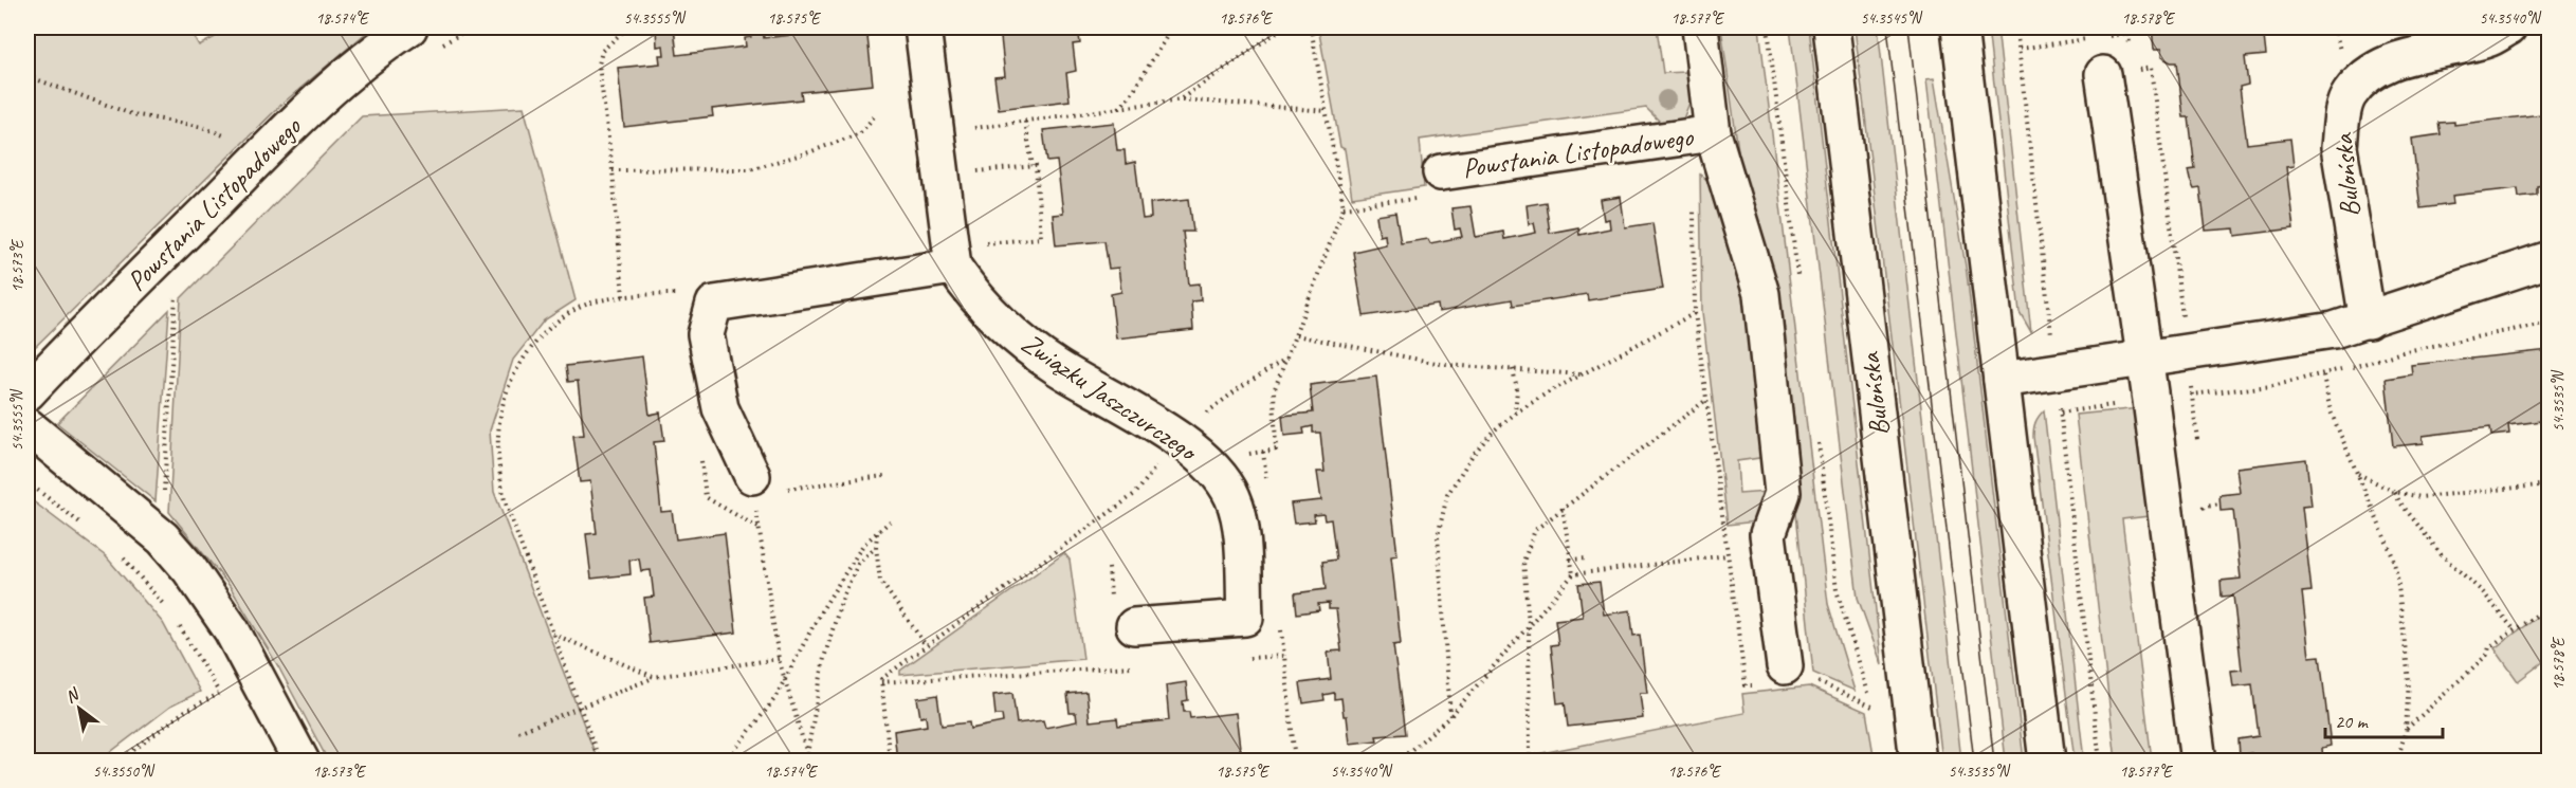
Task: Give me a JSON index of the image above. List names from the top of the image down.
{
  "streets": {
    "street": ["Powstania Listopadowego", "Bulońska", "Związku Jaszczurczego"]
  },
  "scale_bar": "20 m",
  "north": "top left",
  "coordinates": [
    "18.574°E",
    "54.3555°N",
    "18.575°E",
    "18.576°E",
    "18.577°E",
    "54.3545°N",
    "18.578°E",
    "54.3540°N",
    "18.573°E",
    "54.3535°N",
    "54.3550°N"
  ]
}
